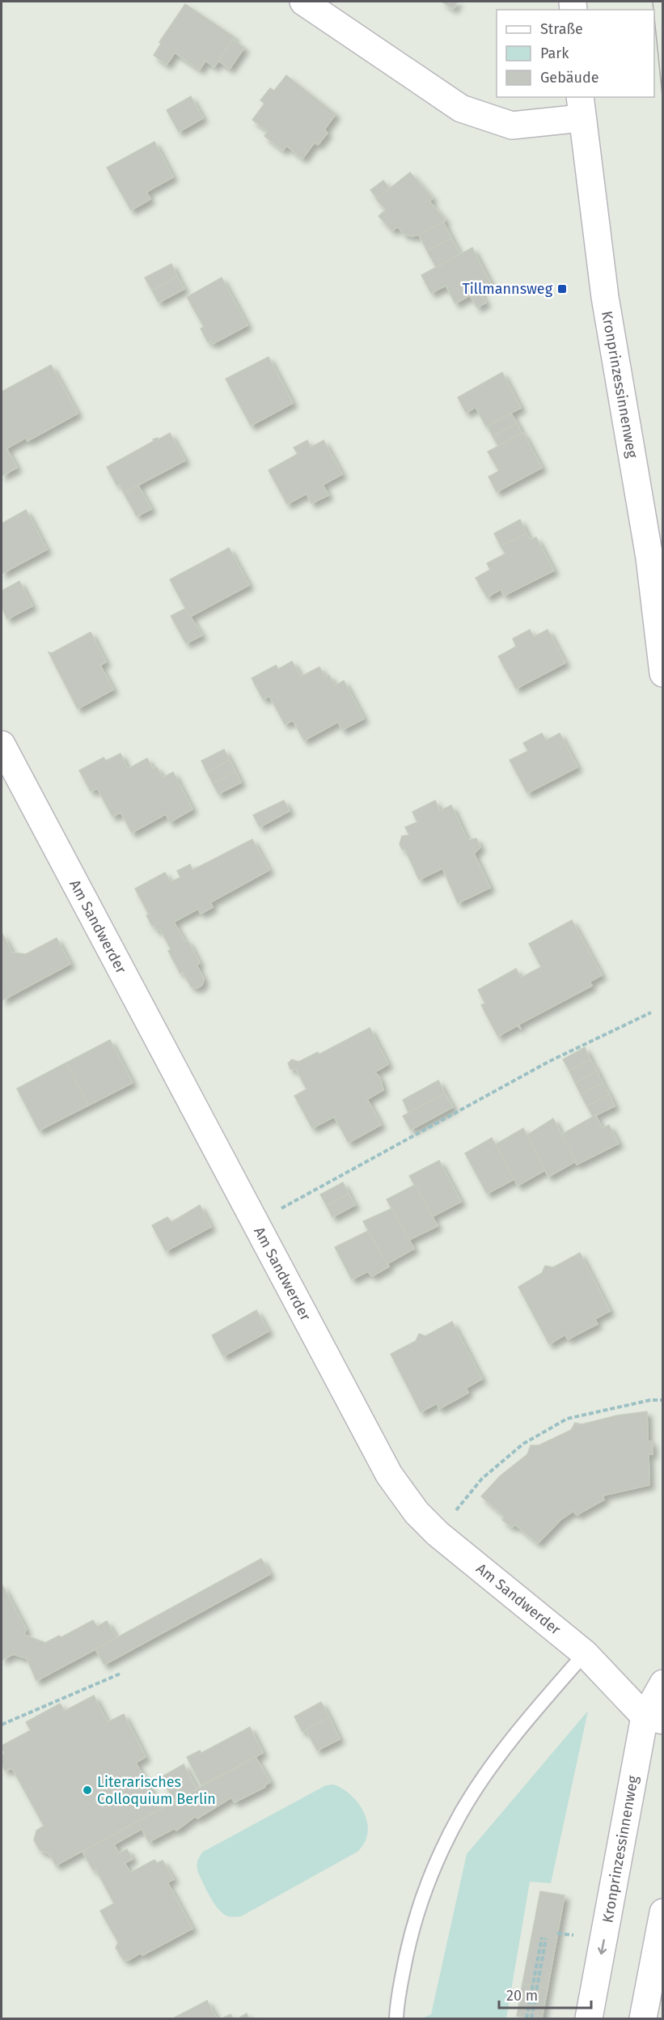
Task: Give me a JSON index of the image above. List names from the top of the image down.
{
  "streets": {
    "street": ["Kronprinzessinnenweg", "Am Sandwerder"]
  },
  "crossings": [
    ["Kronprinzessinnenweg", "Am Sandwerder"]
  ],
  "places": {
    "transit": ["Tillmannsweg"],
    "other": ["Literarisches Colloquium Berlin"]
  },
  "legend": ["Straße", "Park", "Gebäude"],
  "scale_bar": "20 m"
}
